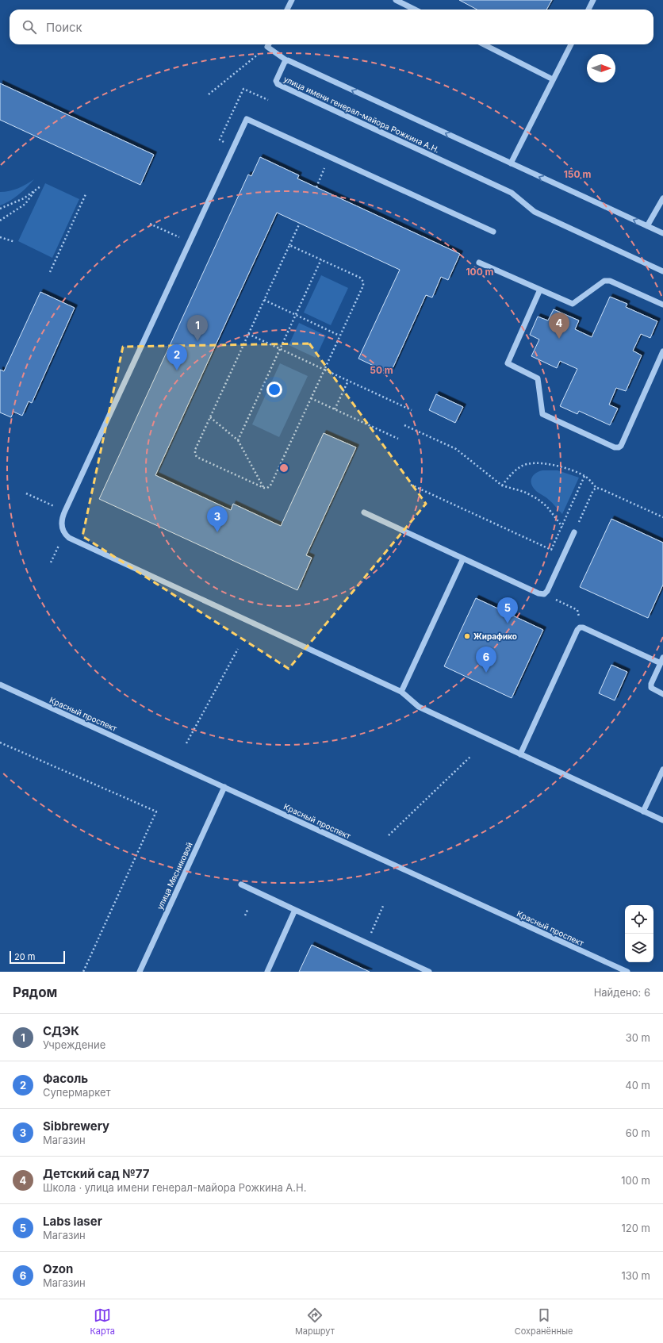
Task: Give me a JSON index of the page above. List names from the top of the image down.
{
  "streets": {
    "street": ["улица имени генерал-майора Рожкина А.Н.", "Красный проспект", "улица Мясниковой"]
  },
  "crossings": [
    ["Красный проспект", "улица Мясниковой"]
  ],
  "places": ["Жирафико"],
  "scale_bar": "20 m",
  "north": "right",
  "page": {
    "search": "Поиск",
    "pins": [
      "4",
      "1",
      "2",
      "3",
      "5",
      "6"
    ],
    "scale": "20 m",
    "heading": ["Рядом", "Найдено: 6"],
    "list": [
      {
        "mark": "1",
        "name": "СДЭК",
        "note": "Учреждение",
        "value": "30 m"
      },
      {
        "mark": "2",
        "name": "Фасоль",
        "note": "Супермаркет",
        "value": "40 m"
      },
      {
        "mark": "3",
        "name": "Sibbrewery",
        "note": "Магазин",
        "value": "60 m"
      },
      {
        "mark": "4",
        "name": "Детский сад №77",
        "note": "Школа · улица имени генерал-майора Рожкина А.Н.",
        "value": "100 m"
      },
      {
        "mark": "5",
        "name": "Labs laser",
        "note": "Магазин",
        "value": "120 m"
      },
      {
        "mark": "6",
        "name": "Ozon",
        "note": "Магазин",
        "value": "130 m"
      }
    ],
    "nav": ["Карта", "Маршрут", "Сохранённые"]
  },
  "rings": ["150 m", "100 m", "50 m"]
}
